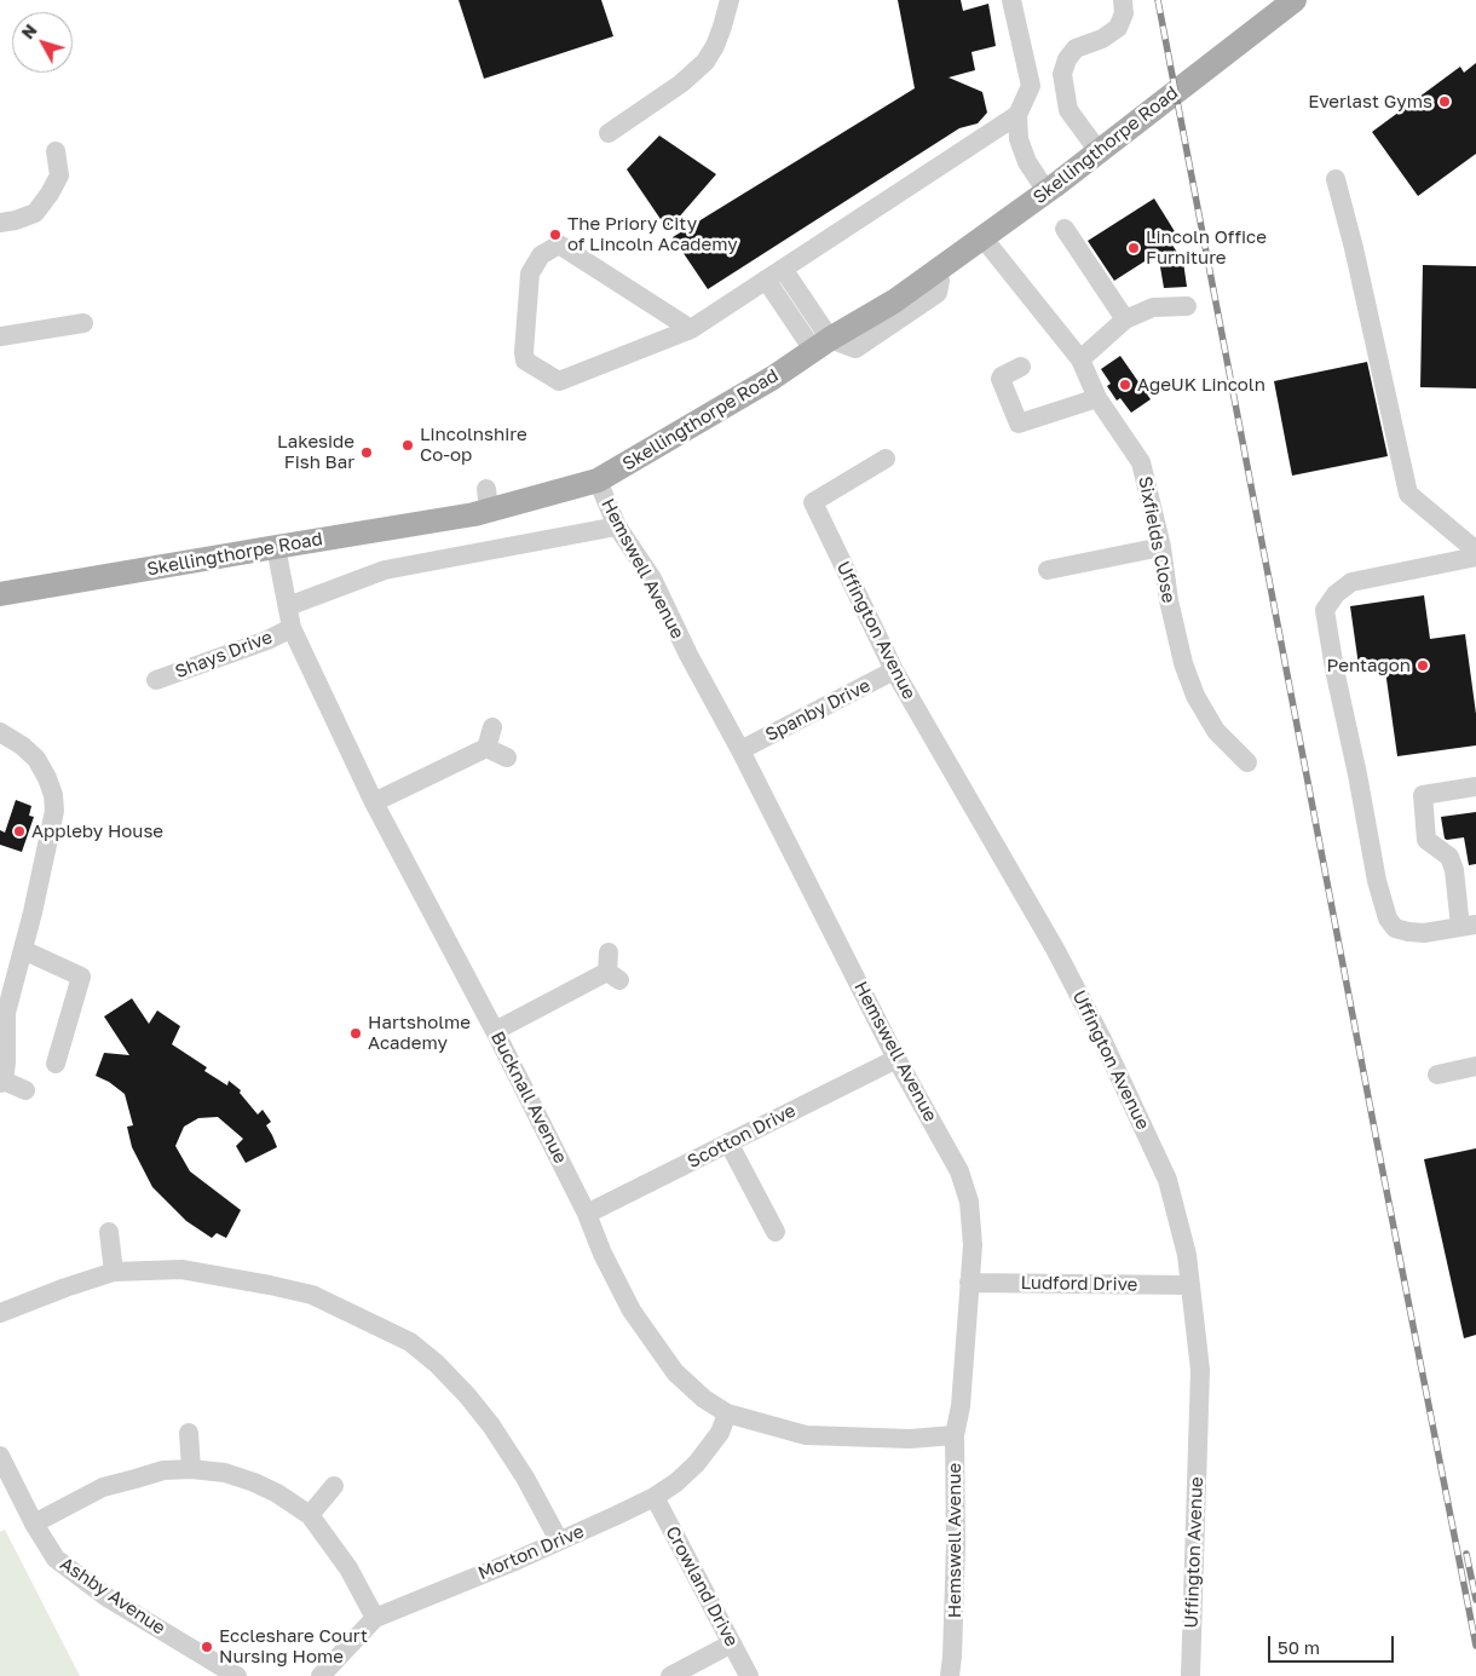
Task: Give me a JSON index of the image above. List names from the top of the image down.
{
  "streets": {
    "main road": ["Skellingthorpe Road"],
    "street": [
      "Sixfields Close",
      "Hemswell Avenue",
      "Uffington Avenue",
      "Shays Drive",
      "Spanby Drive",
      "Bucknall Avenue",
      "Scotton Drive",
      "Ludford Drive",
      "Morton Drive",
      "Crowland Drive",
      "Ashby Avenue"
    ]
  },
  "crossings": [
    ["Skellingthorpe Road", "Sixfields Close"],
    ["Skellingthorpe Road", "Hemswell Avenue"],
    ["Skellingthorpe Road", "Bucknall Avenue"],
    ["Hemswell Avenue", "Spanby Drive"],
    ["Hemswell Avenue", "Bucknall Avenue"],
    ["Hemswell Avenue", "Scotton Drive"],
    ["Hemswell Avenue", "Ludford Drive"],
    ["Uffington Avenue", "Spanby Drive"],
    ["Uffington Avenue", "Ludford Drive"],
    ["Shays Drive", "Bucknall Avenue"],
    ["Bucknall Avenue", "Scotton Drive"],
    ["Bucknall Avenue", "Morton Drive"],
    ["Morton Drive", "Crowland Drive"]
  ],
  "places": [
    "Everlast Gyms",
    "The Priory City of Lincoln Academy",
    "Lincoln Office Furniture",
    "AgeUK Lincoln",
    "Lincolnshire Co-op",
    "Lakeside Fish Bar",
    "Pentagon",
    "Appleby House",
    "Hartsholme Academy",
    "Eccleshare Court Nursing Home"
  ],
  "scale_bar": "50 m",
  "north": "top left"
}
